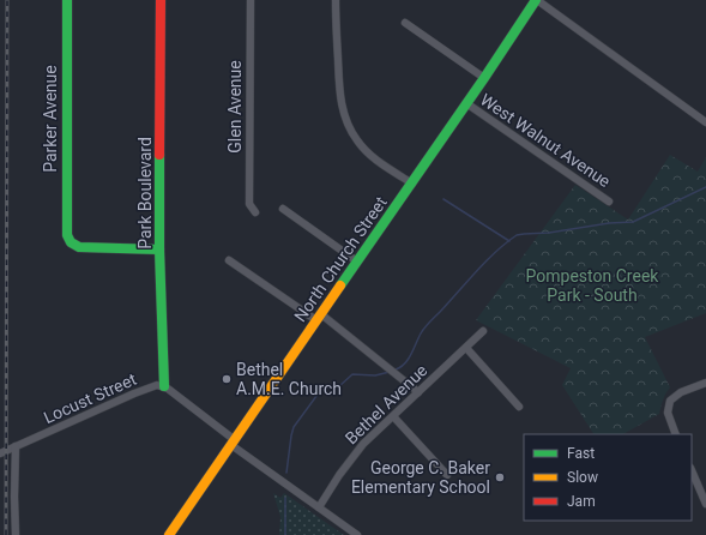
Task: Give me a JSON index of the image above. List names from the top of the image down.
{
  "streets": {
    "street": [
      "Glen Avenue",
      "Parker Avenue",
      "West Walnut Avenue",
      "Park Boulevard",
      "North Church Street",
      "Locust Street",
      "Bethel Avenue"
    ]
  },
  "crossings": [
    ["Parker Avenue", "Park Boulevard"],
    ["West Walnut Avenue", "North Church Street"],
    ["Park Boulevard", "Locust Street"],
    ["North Church Street", "Locust Street"],
    ["Locust Street", "Bethel Avenue"]
  ],
  "parks": ["Pompeston Creek Park - South"],
  "places": ["Bethel A.M.E. Church", "George C. Baker Elementary School"],
  "legend": ["Fast", "Slow", "Jam"]
}
